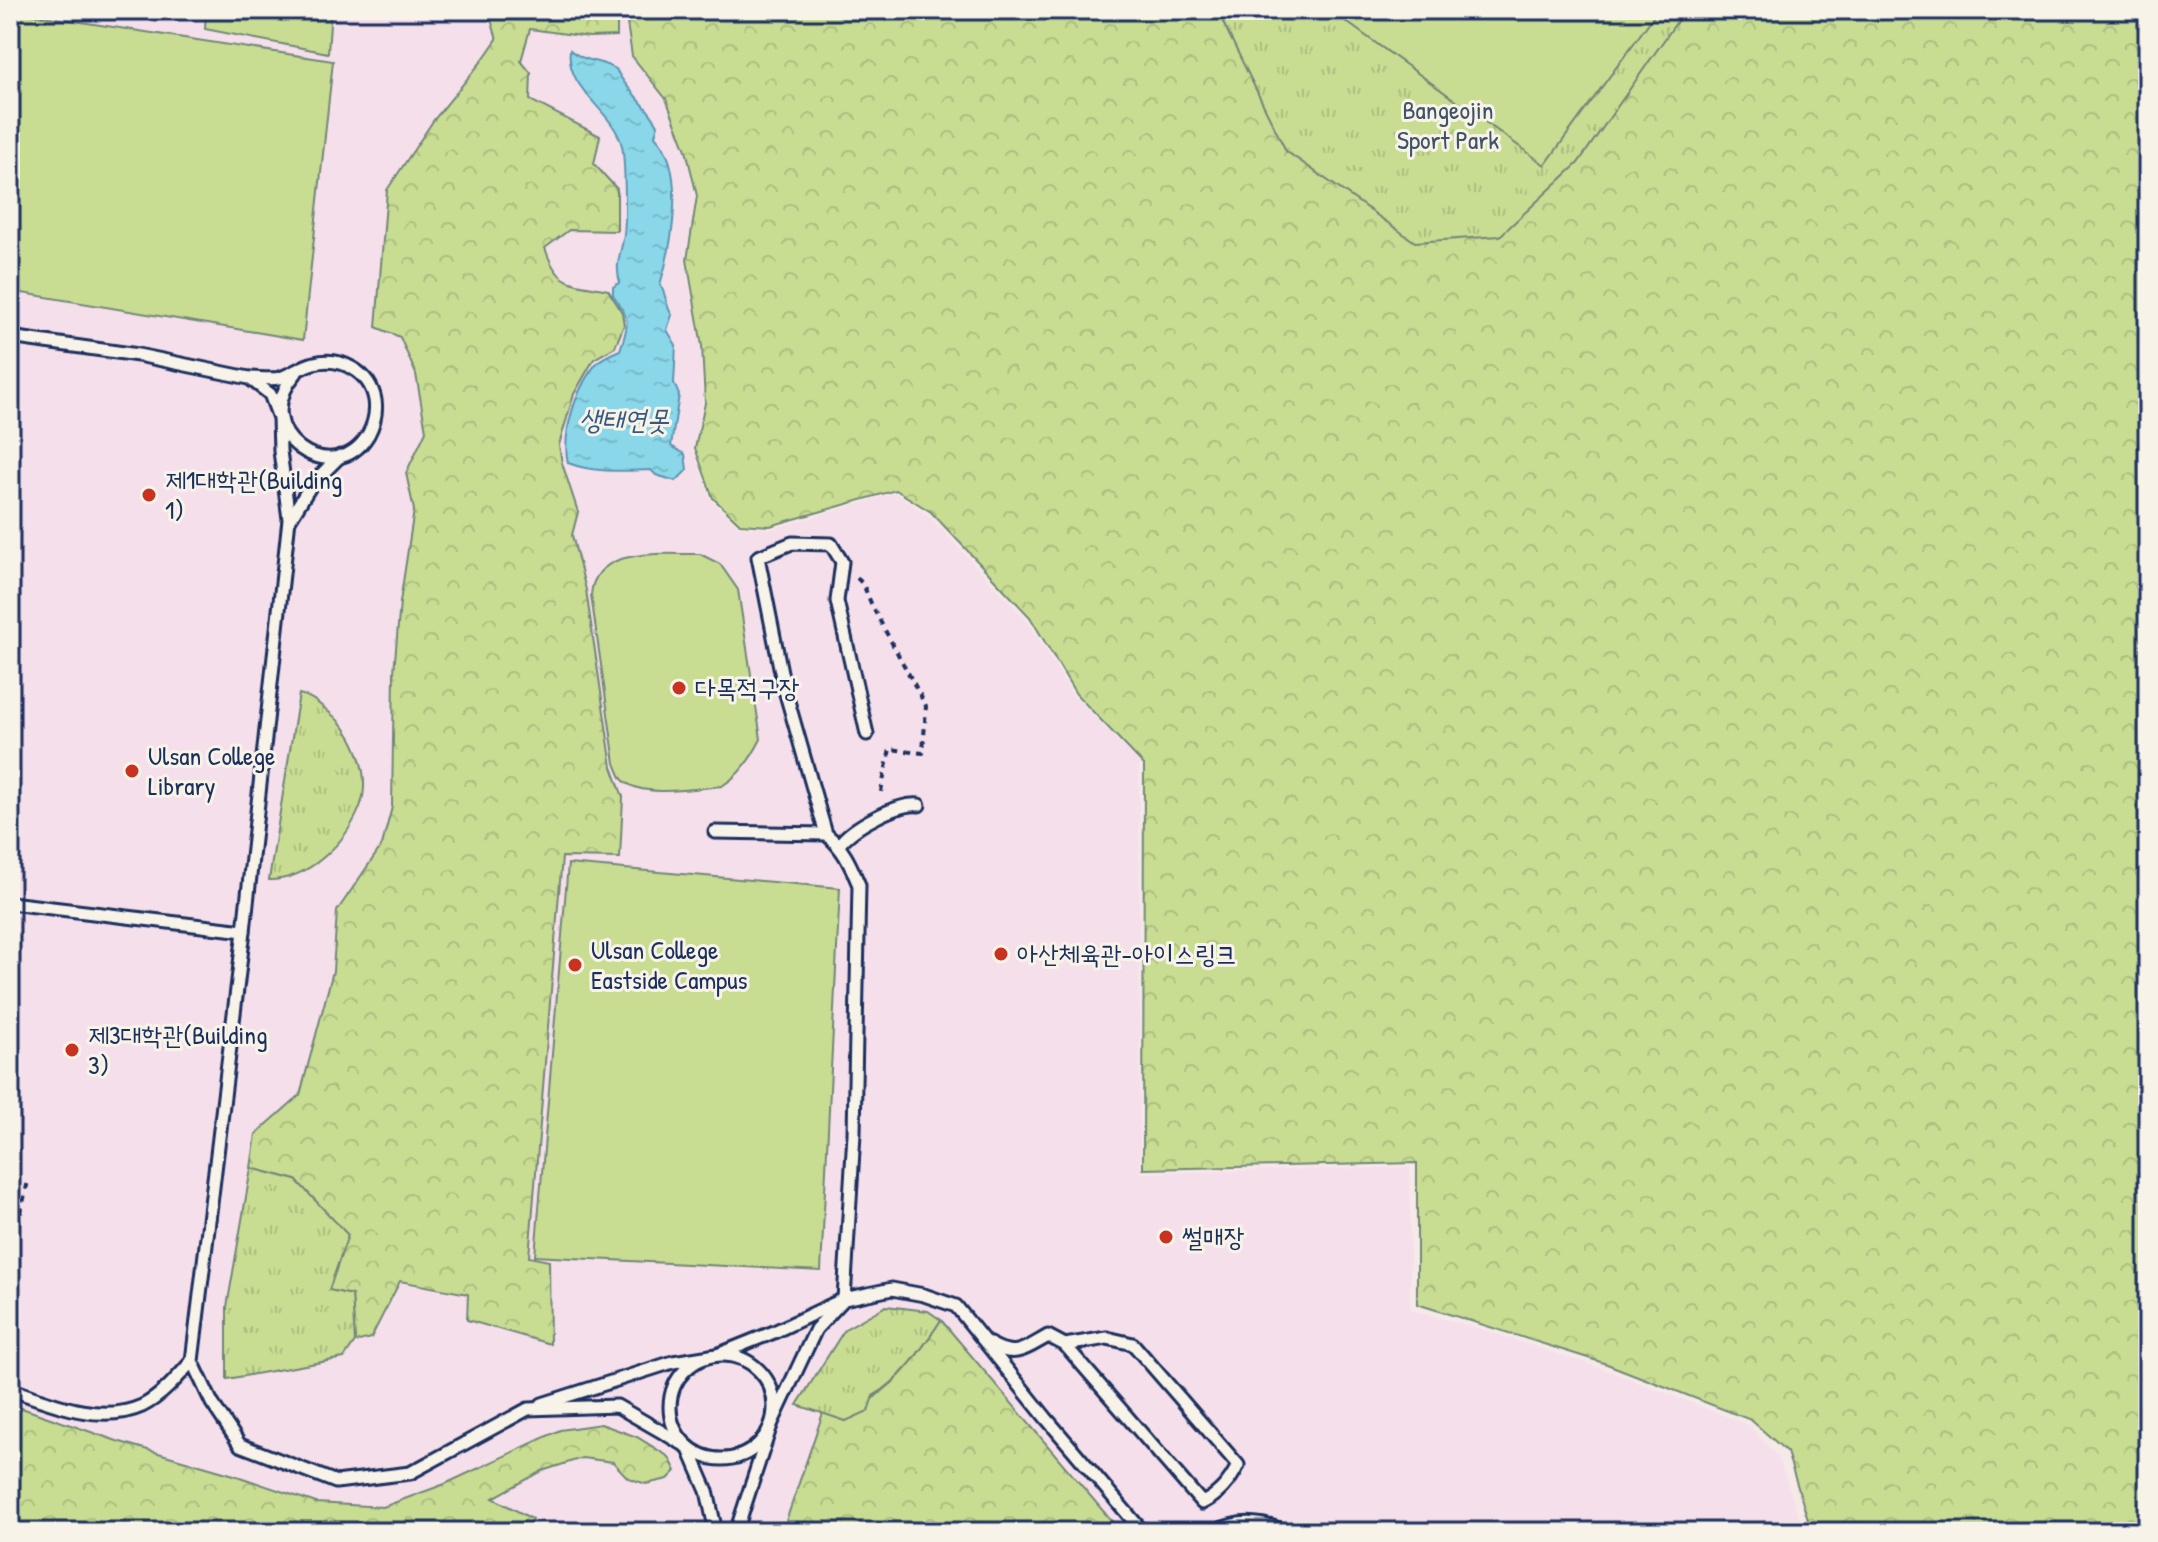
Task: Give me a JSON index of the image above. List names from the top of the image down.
{
  "water": ["생태연못"],
  "parks": ["Bangeojin Sport Park"],
  "places": [
    "제1대학관(Building 1)",
    "다목적구장",
    "Ulsan College Library",
    "아산체육관-아이스링크",
    "Ulsan College Eastside Campus",
    "제3대학관(Building 3)",
    "썰매장"
  ]
}
